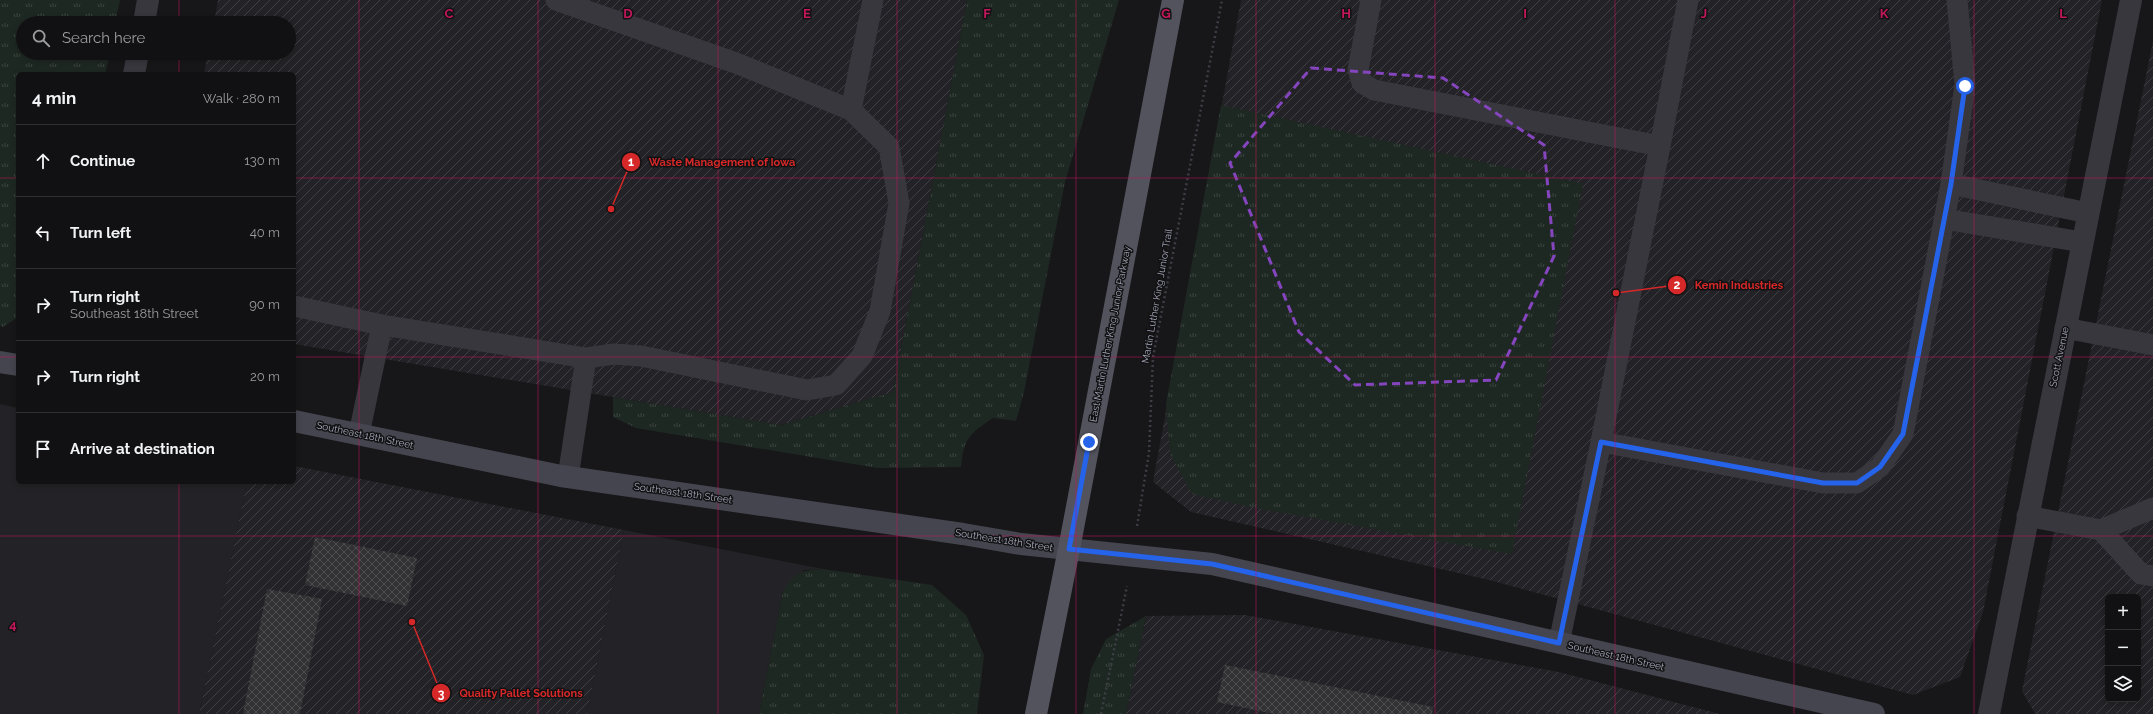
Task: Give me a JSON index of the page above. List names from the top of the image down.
{
  "streets": {
    "main road": ["East Martin Luther King Junior Parkway"],
    "street": ["Scott Avenue", "Southeast 18th Street"],
    "path": ["Martin Luther King Junior Trail"]
  },
  "crossings": [
    ["Martin Luther King Junior Trail", "Southeast 18th Street"],
    ["East Martin Luther King Junior Parkway", "Southeast 18th Street"]
  ],
  "places": ["Waste Management of Iowa", "Kemin Industries", "Quality Pallet Solutions"],
  "page": {
    "search": "Search here",
    "heading": ["4 min", "Walk · 280 m"],
    "list": [
      ["Continue", "130 m"],
      ["Turn left", "40 m"],
      ["Turn right", "Southeast 18th Street", "90 m"],
      ["Turn right", "20 m"],
      "Arrive at destination"
    ],
    "map_buttons": ["+", "−"]
  },
  "grid": {
    "columns": [
      "C",
      "D",
      "E",
      "F",
      "G",
      "H",
      "I",
      "J",
      "K",
      "L"
    ],
    "rows": ["4"]
  }
}
